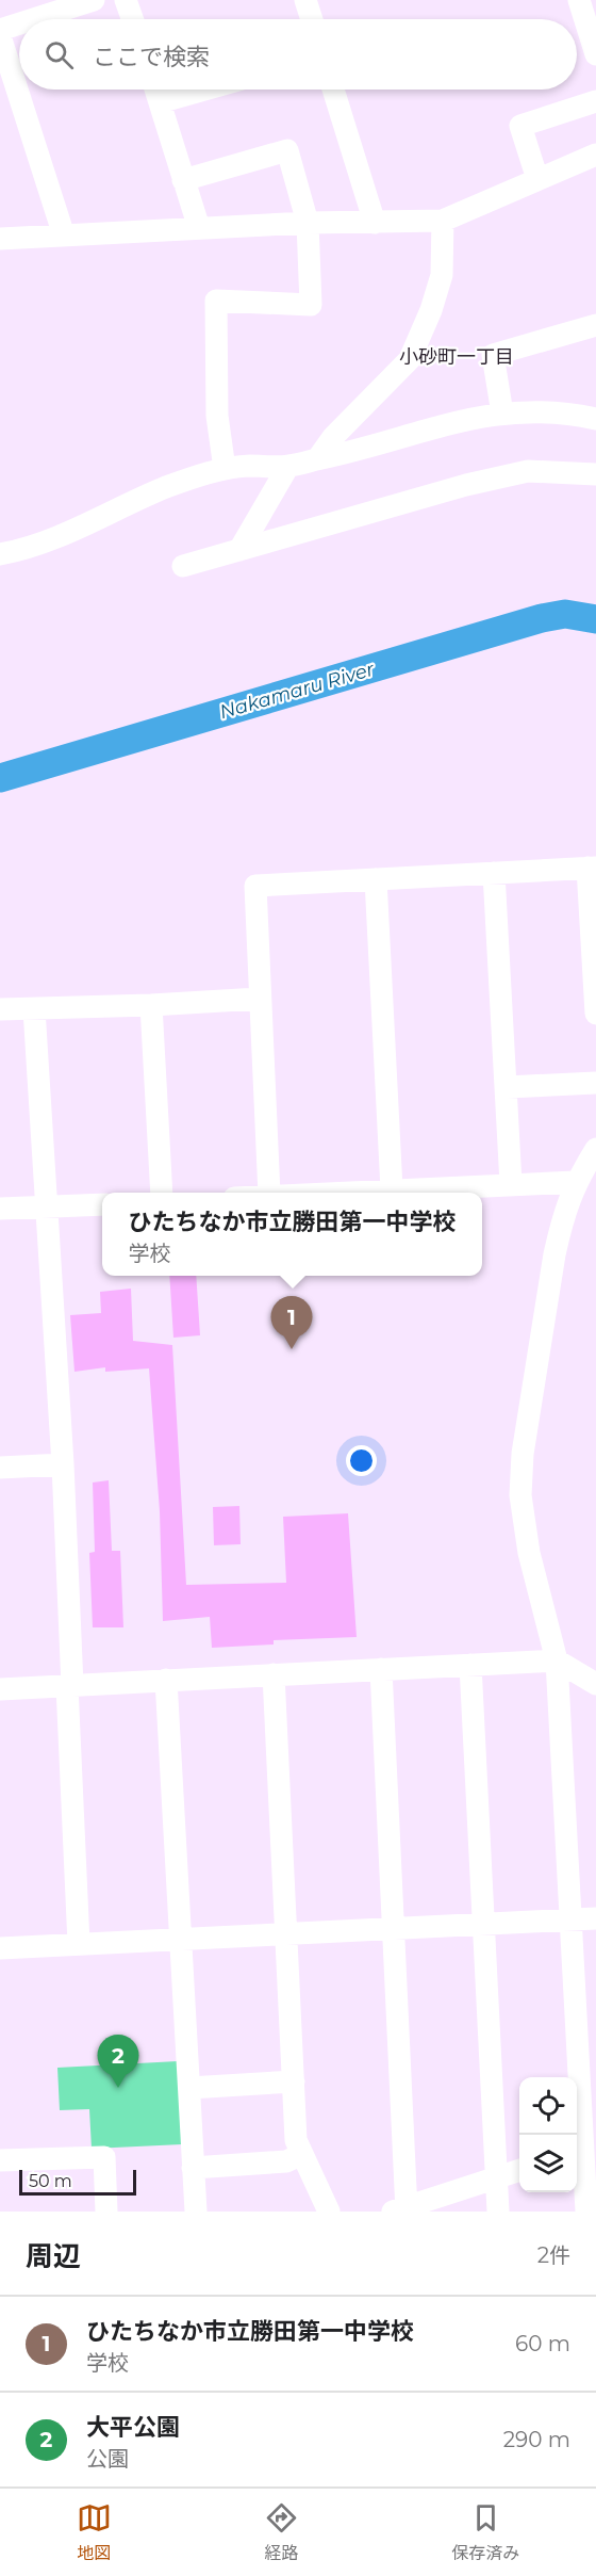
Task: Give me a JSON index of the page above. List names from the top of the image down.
{
  "districts": ["小砂町一丁目"],
  "water": ["Nakamaru River"],
  "scale_bar": "50 m",
  "page": {
    "search": "ここで検索",
    "popup": ["ひたちなか市立勝田第一中学校", "学校"],
    "pins": ["1", "2"],
    "scale": "50 m",
    "heading": ["周辺", "2件"],
    "list": [
      {
        "mark": "1",
        "name": "ひたちなか市立勝田第一中学校",
        "note": "学校",
        "value": "60 m"
      },
      {
        "mark": "2",
        "name": "大平公園",
        "note": "公園",
        "value": "290 m"
      }
    ],
    "nav": ["地図", "経路", "保存済み"]
  }
}
